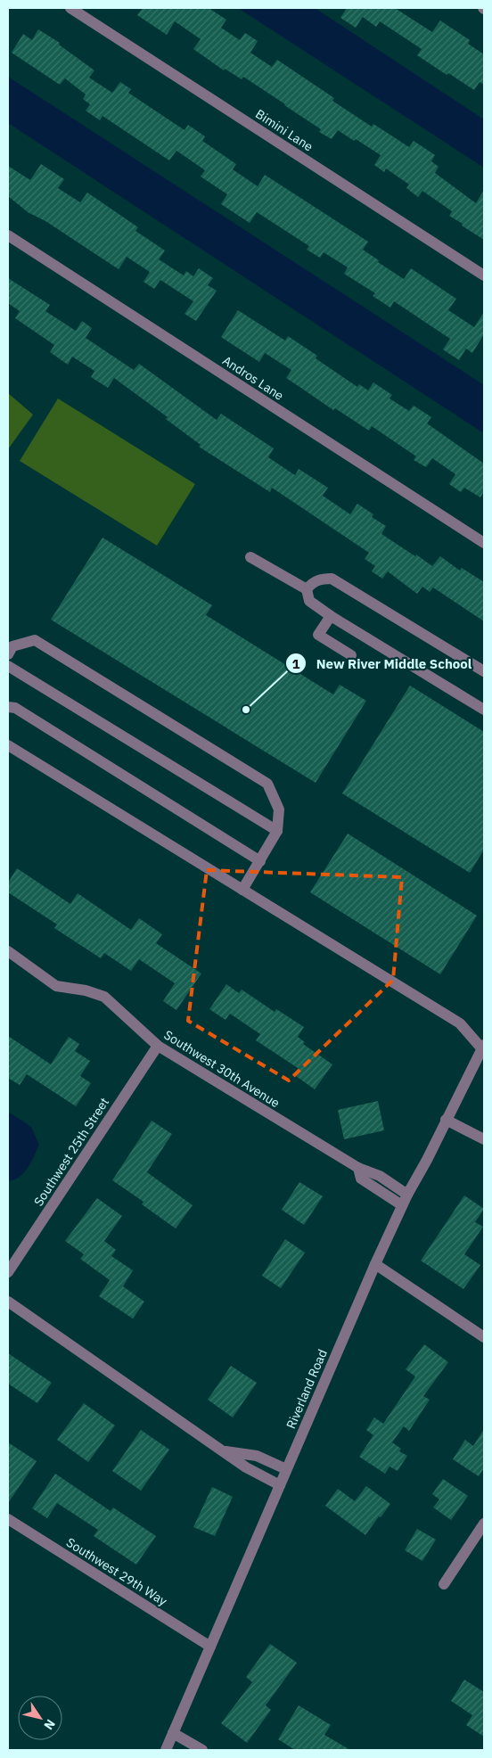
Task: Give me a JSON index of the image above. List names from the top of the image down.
{
  "streets": {
    "street": [
      "Bimini Lane",
      "Andros Lane",
      "Southwest 30th Avenue",
      "Southwest 25th Street",
      "Riverland Road",
      "Southwest 29th Way"
    ]
  },
  "crossings": [
    ["Southwest 30th Avenue", "Southwest 25th Street"],
    ["Southwest 30th Avenue", "Riverland Road"],
    ["Riverland Road", "Southwest 29th Way"]
  ],
  "places": ["New River Middle School"],
  "north": "bottom right"
}
